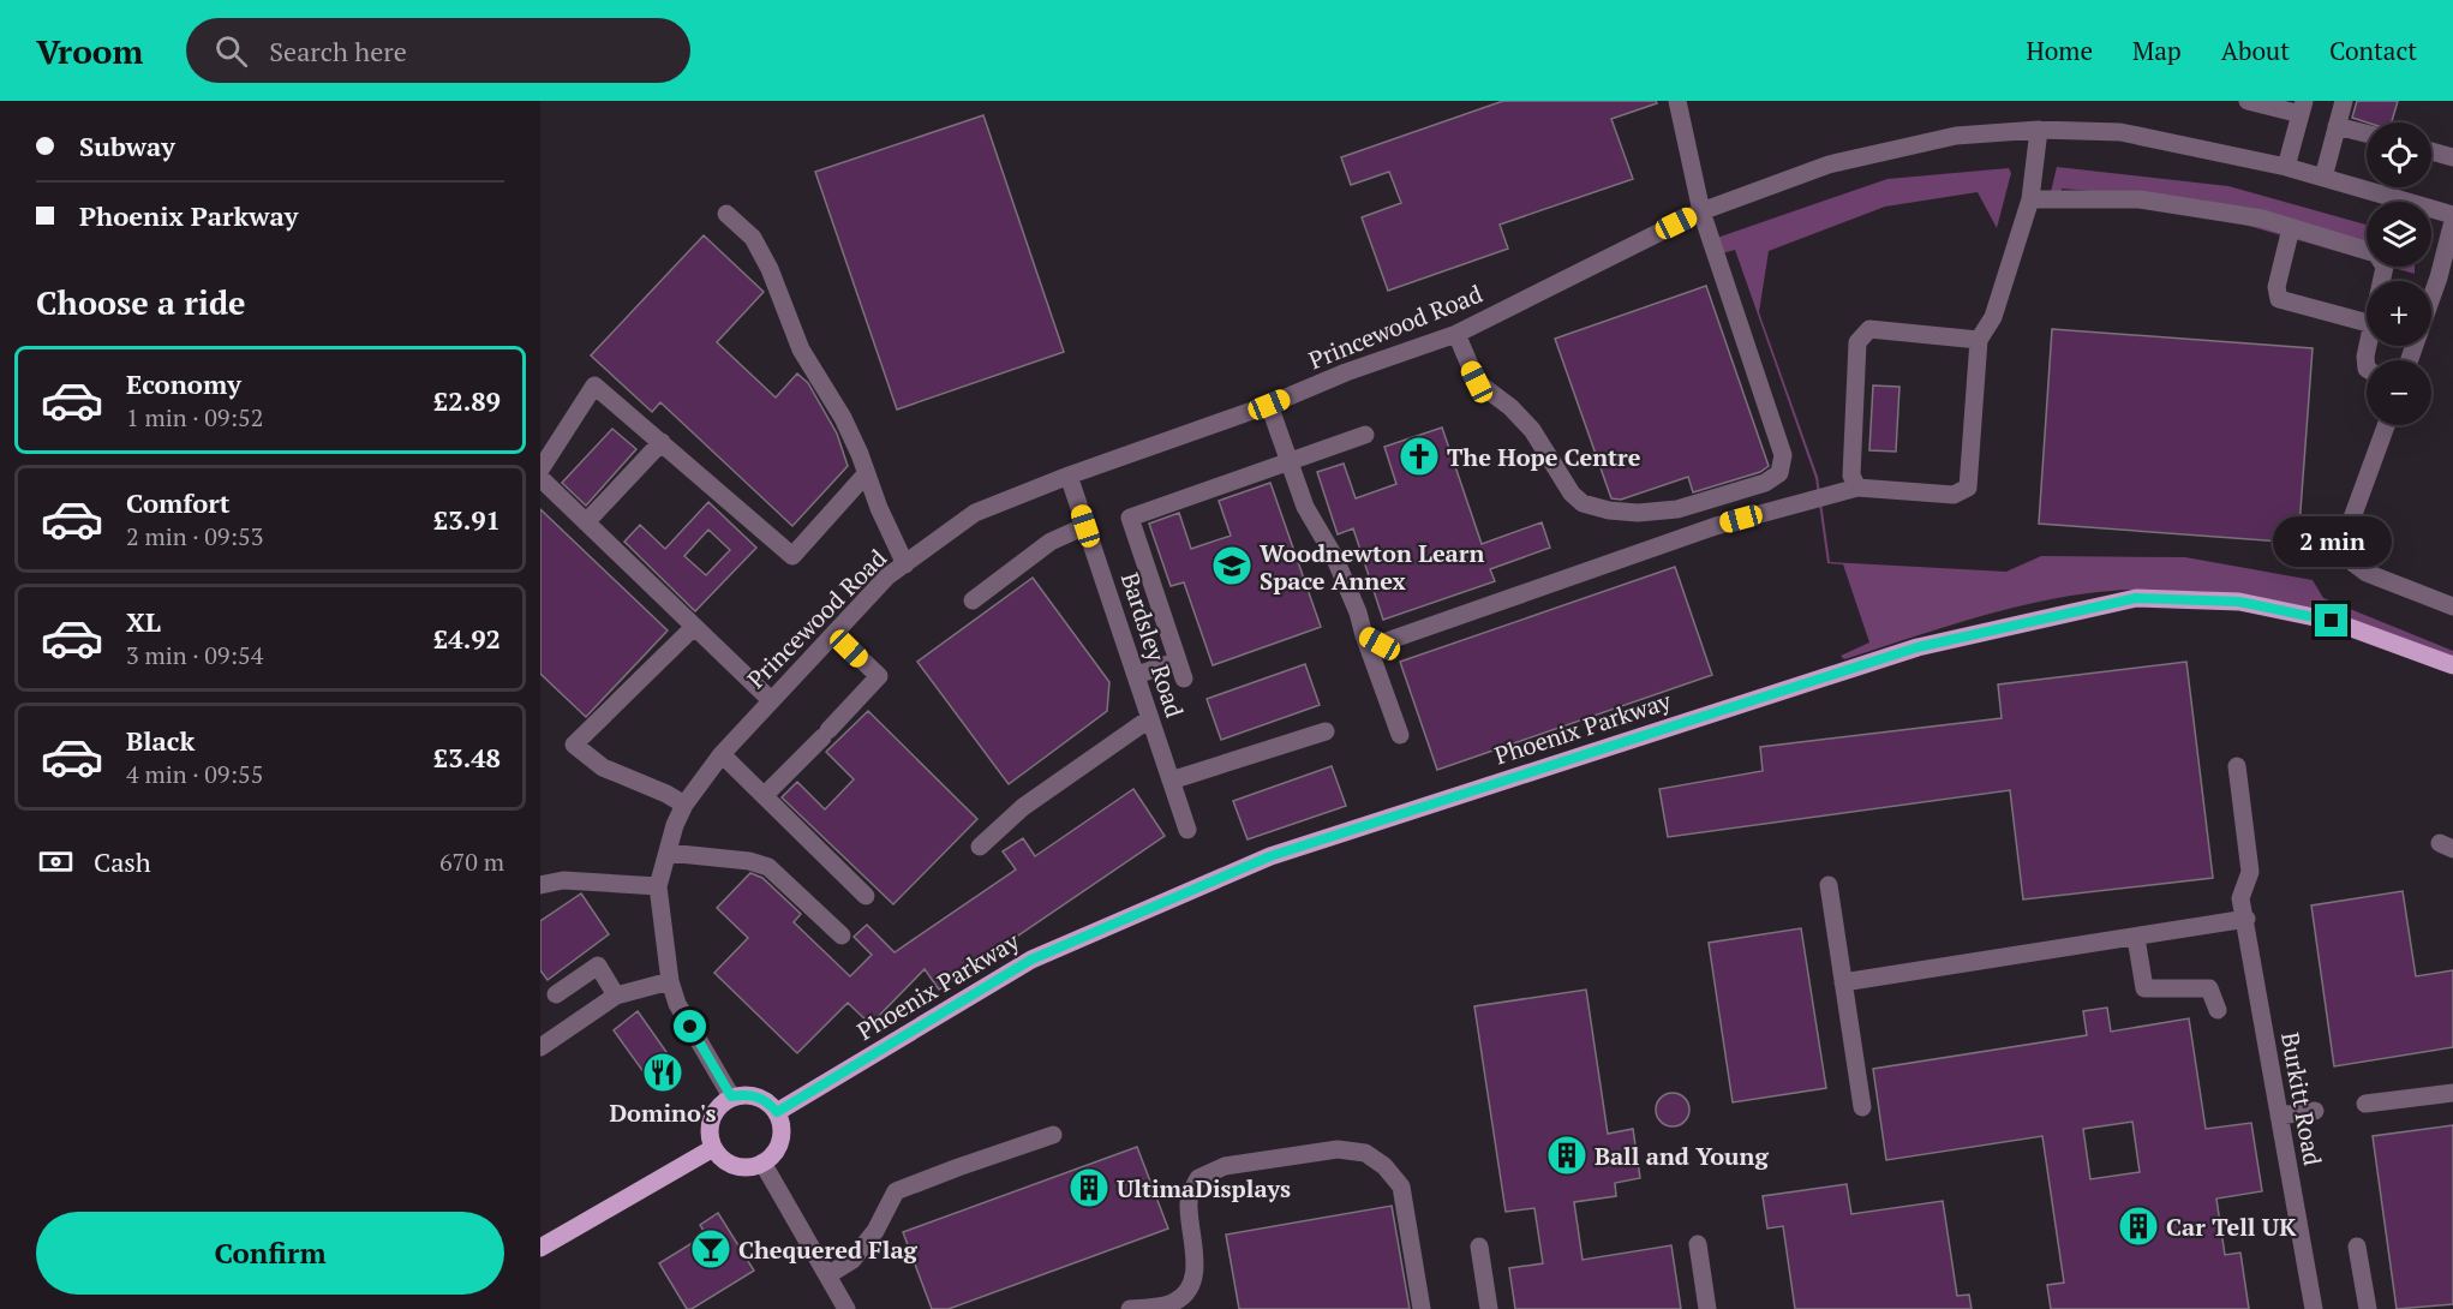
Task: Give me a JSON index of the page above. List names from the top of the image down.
{
  "streets": {
    "main road": ["Phoenix Parkway"],
    "street": ["Princewood Road", "Bardsley Road", "Burkitt Road"]
  },
  "crossings": [
    ["Princewood Road", "Bardsley Road"],
    ["Princewood Road", "Phoenix Parkway"]
  ],
  "places": {
    "church": ["The Hope Centre"],
    "school or university": ["Woodnewton Learn Space Annex"],
    "restaurant": ["Domino's"],
    "building": ["Ball and Young", "UltimaDisplays", "Car Tell UK"],
    "bar": ["Chequered Flag"]
  },
  "page": {
    "header": "Vroom",
    "search": "Search here",
    "nav": [
      "Home",
      "Map",
      "About",
      "Contact"
    ],
    "banner": ["Subway", "Phoenix Parkway"],
    "map_buttons": ["+", "−"],
    "heading": "Choose a ride",
    "list": [
      {
        "name": "Economy",
        "note": "1 min · 09:52",
        "value": "£2.89"
      },
      {
        "name": "Comfort",
        "note": "2 min · 09:53",
        "value": "£3.91"
      },
      {
        "name": "XL",
        "note": "3 min · 09:54",
        "value": "£4.92"
      },
      {
        "name": "Black",
        "note": "4 min · 09:55",
        "value": "£3.48"
      }
    ],
    "bubble": "2 min",
    "pay": ["Cash", "670 m"],
    "buttons": "Confirm"
  }
}
